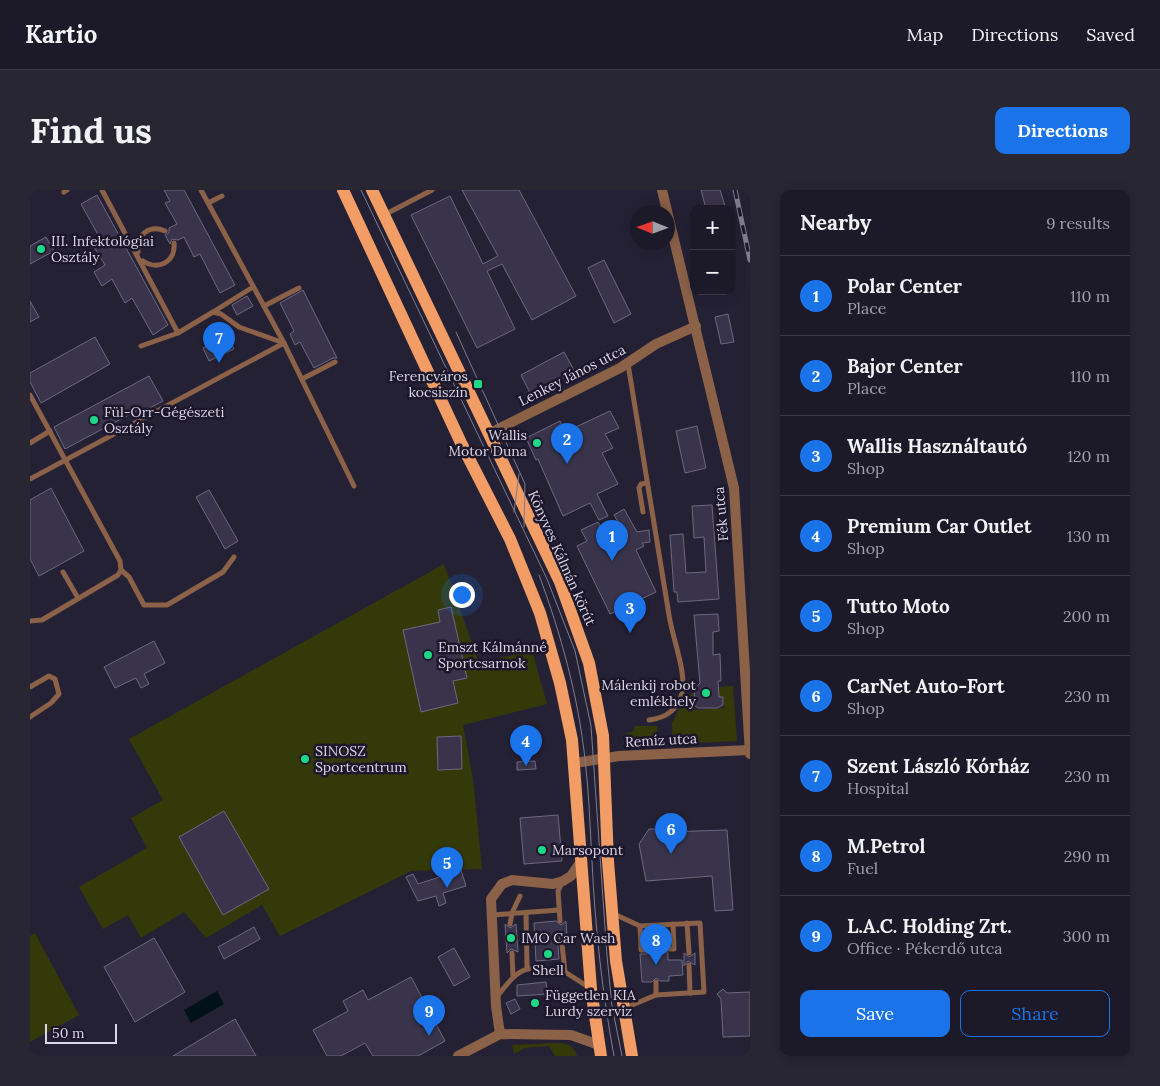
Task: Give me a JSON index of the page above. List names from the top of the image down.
{
  "streets": {
    "main road": ["Könyves Kálmán körút"],
    "street": ["Lenkey János utca", "Fék utca", "Remíz utca"]
  },
  "crossings": [
    ["Lenkey János utca", "Fék utca"],
    ["Lenkey János utca", "Könyves Kálmán körút"],
    ["Fék utca", "Remíz utca"],
    ["Könyves Kálmán körút", "Remíz utca"]
  ],
  "places": {
    "other": [
      "III. Infektológiai Osztály",
      "Fül-Orr-Gégészeti Osztály",
      "Wallis Motor Duna",
      "Emszt Kálmánné Sportcsarnok",
      "Málenkij robot emlékhely",
      "SINOSZ Sportcentrum",
      "Marsopont",
      "IMO Car Wash",
      "Shell",
      "Független KIA Lurdy szerviz"
    ],
    "transit": ["Ferencváros kocsiszín"]
  },
  "scale_bar": "50 m",
  "north": "left",
  "page": {
    "header": "Kartio",
    "nav": ["Map", "Directions", "Saved"],
    "buttons": [
      "Directions",
      ["Save", "Share"]
    ],
    "title": "Find us",
    "heading": ["Nearby", "9 results"],
    "map_buttons": ["+", "−"],
    "list": [
      {
        "mark": "1",
        "name": "Polar Center",
        "note": "Place",
        "value": "110 m"
      },
      {
        "mark": "2",
        "name": "Bajor Center",
        "note": "Place",
        "value": "110 m"
      },
      {
        "mark": "3",
        "name": "Wallis Használtautó",
        "note": "Shop",
        "value": "120 m"
      },
      {
        "mark": "4",
        "name": "Premium Car Outlet",
        "note": "Shop",
        "value": "130 m"
      },
      {
        "mark": "5",
        "name": "Tutto Moto",
        "note": "Shop",
        "value": "200 m"
      },
      {
        "mark": "6",
        "name": "CarNet Auto-Fort",
        "note": "Shop",
        "value": "230 m"
      },
      {
        "mark": "7",
        "name": "Szent László Kórház",
        "note": "Hospital",
        "value": "230 m"
      },
      {
        "mark": "8",
        "name": "M.Petrol",
        "note": "Fuel",
        "value": "290 m"
      },
      {
        "mark": "9",
        "name": "L.A.C. Holding Zrt.",
        "note": "Office · Pékerdő utca",
        "value": "300 m"
      }
    ],
    "pins": [
      "7",
      "2",
      "1",
      "3",
      "4",
      "6",
      "5",
      "8",
      "9"
    ],
    "scale": "50 m"
  }
}
